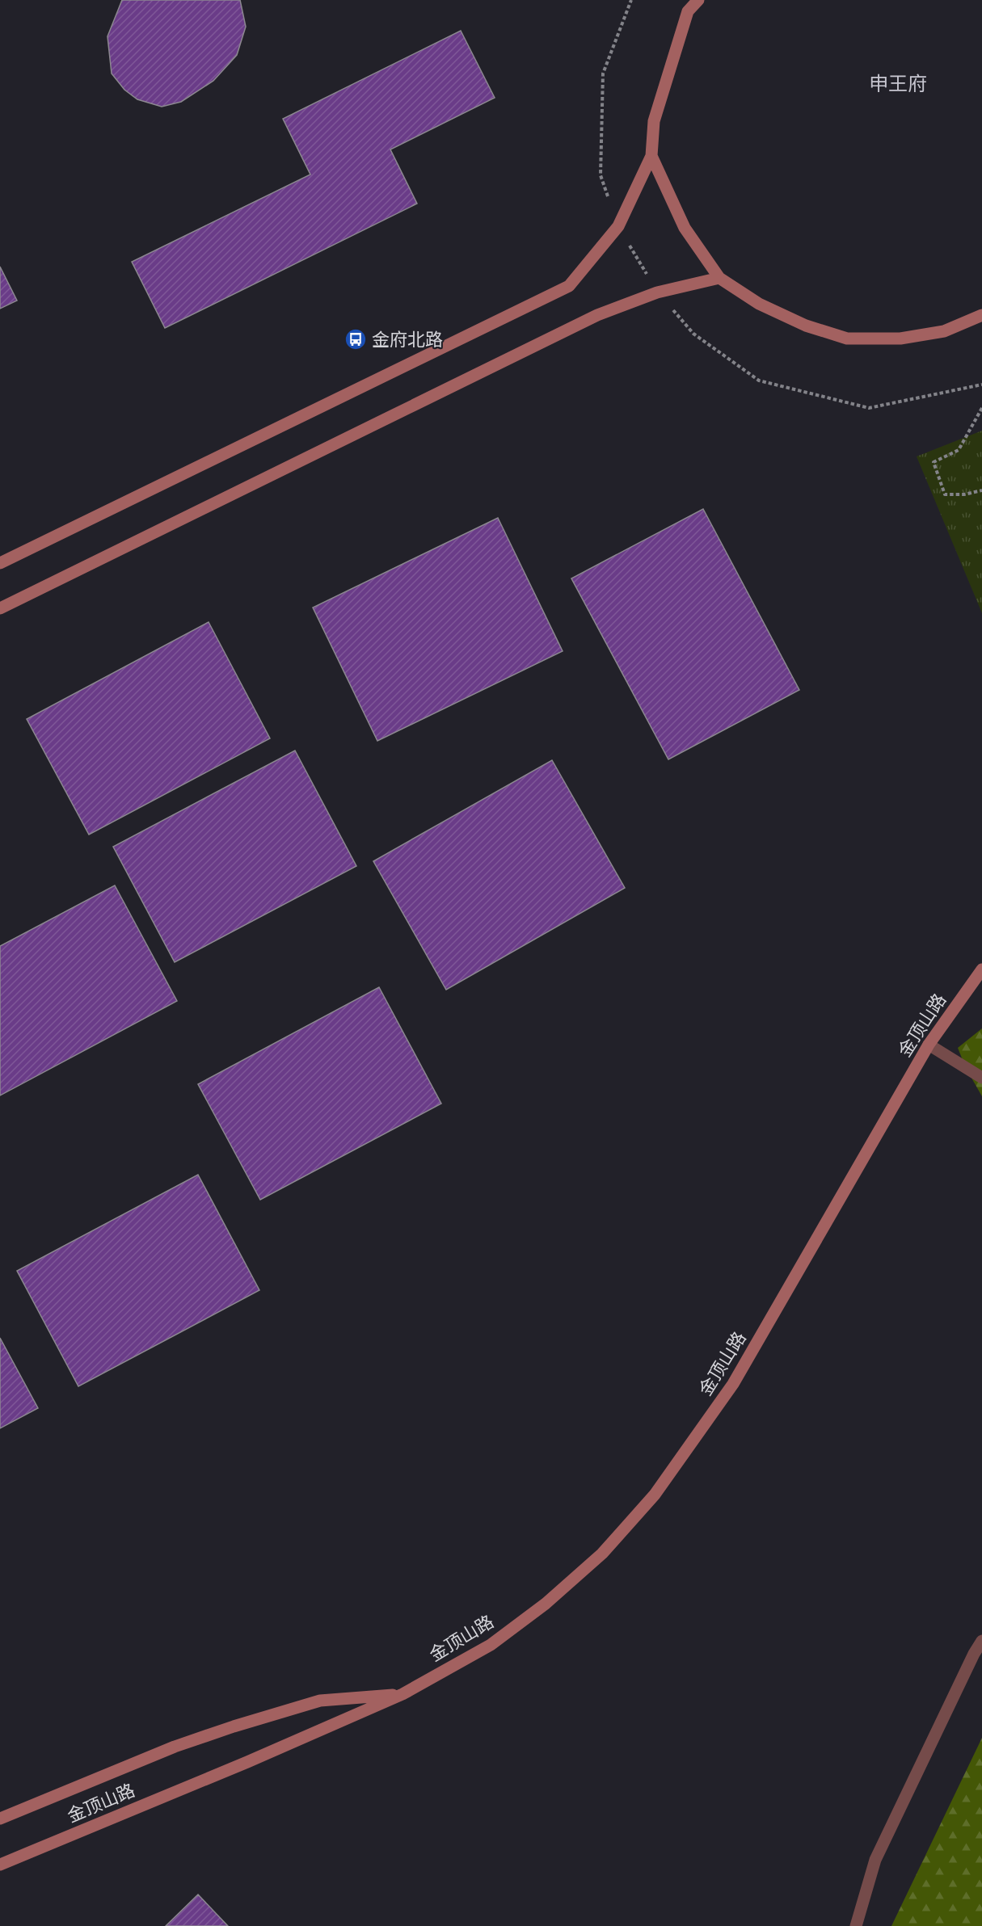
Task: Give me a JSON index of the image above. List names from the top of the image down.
{
  "streets": {
    "main road": ["金顶山路"]
  },
  "districts": ["申王府"],
  "places": {
    "bus stop": ["金府北路"]
  }
}
